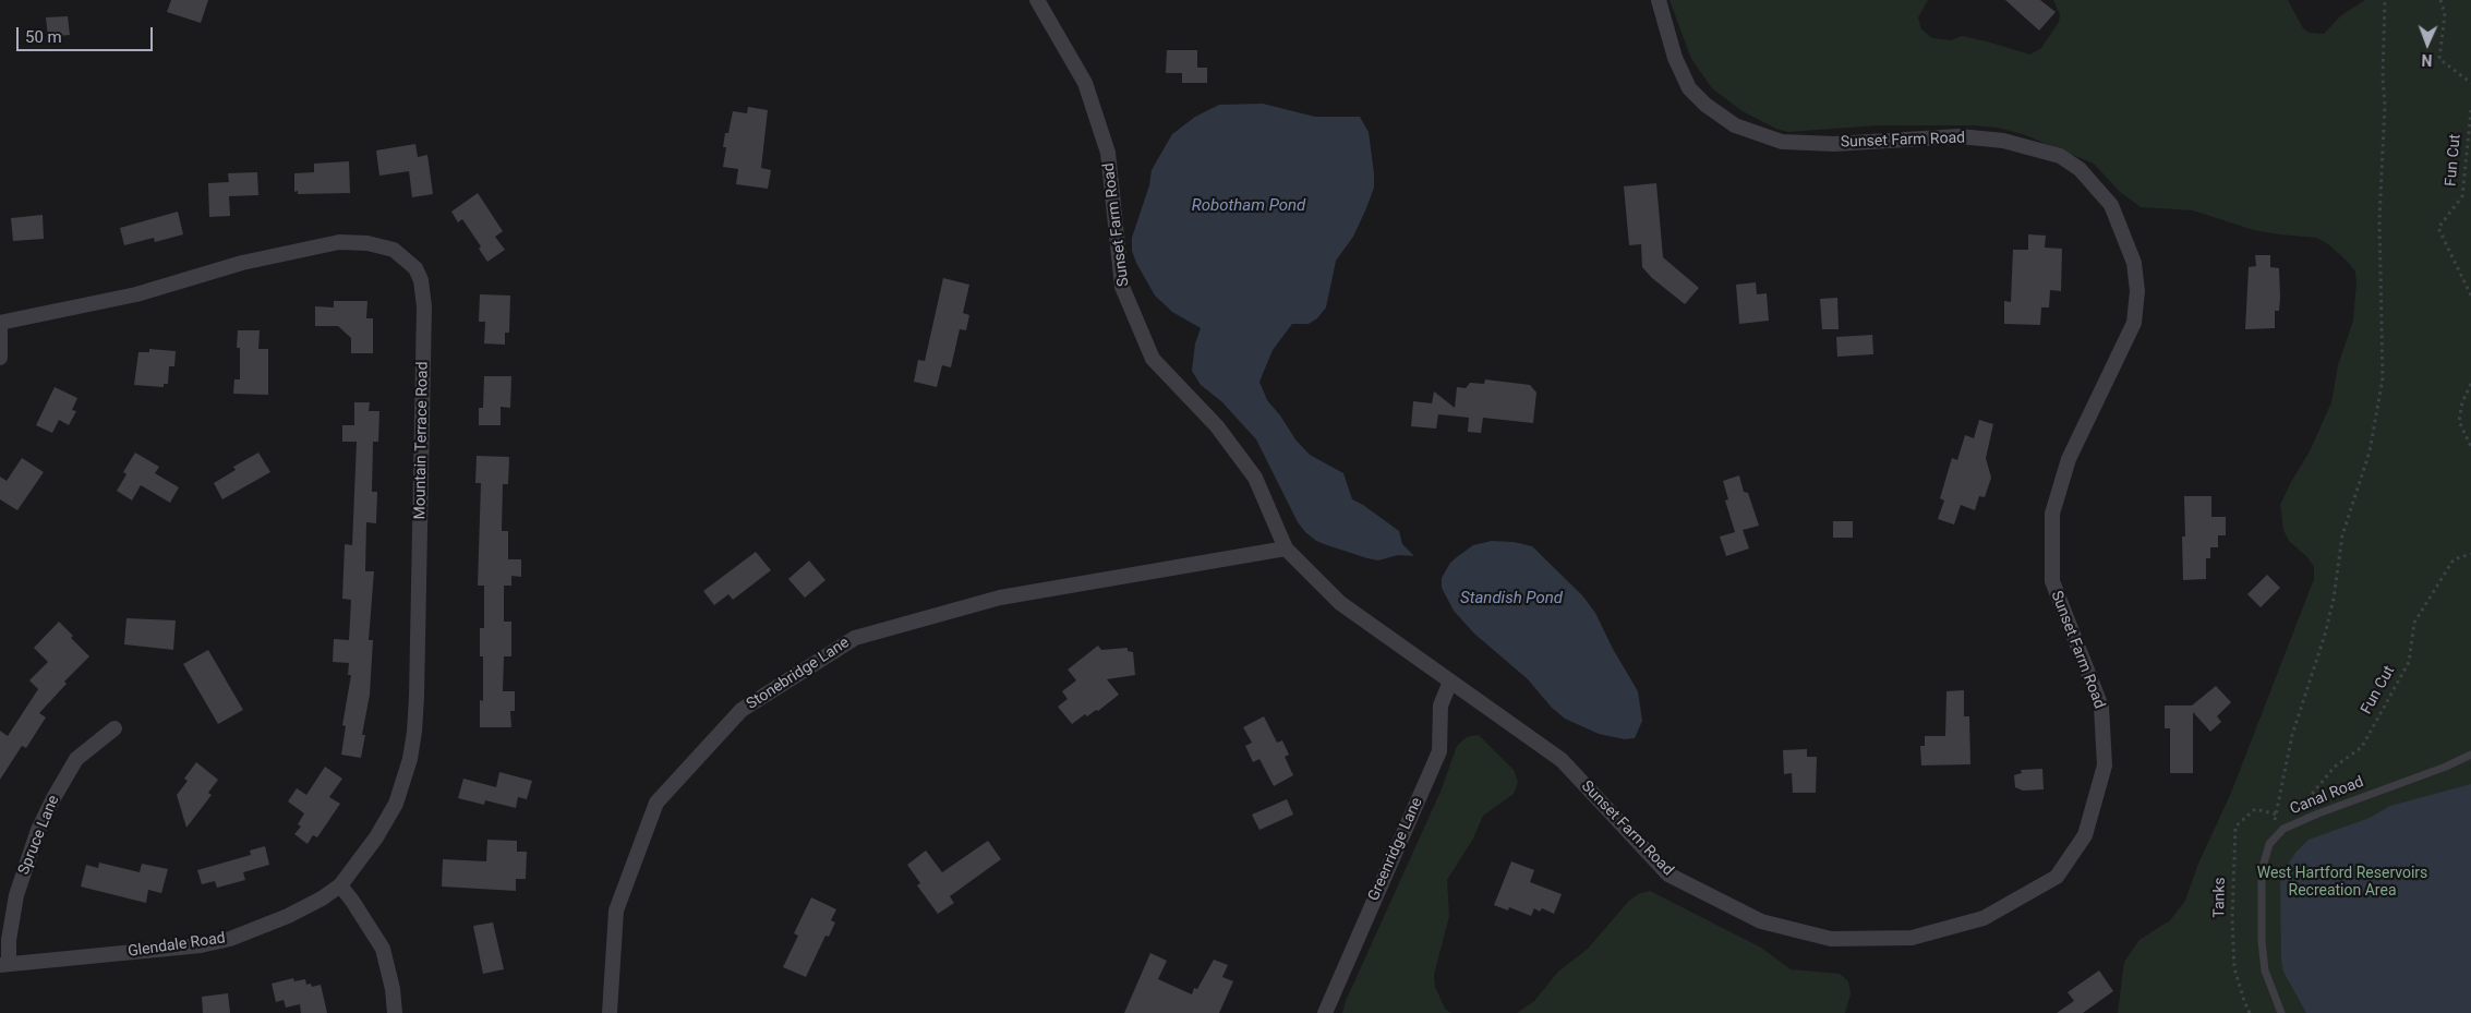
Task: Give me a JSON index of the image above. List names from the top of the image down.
{
  "streets": {
    "street": [
      "Sunset Farm Road",
      "Mountain Terrace Road",
      "Stonebridge Lane",
      "Spruce Lane",
      "Greenridge Lane",
      "Glendale Road"
    ],
    "lane": ["Canal Road"],
    "path": ["Fun Cut", "Tanks"]
  },
  "crossings": [
    ["Sunset Farm Road", "Stonebridge Lane"],
    ["Sunset Farm Road", "Greenridge Lane"],
    ["Fun Cut", "Canal Road"],
    ["Mountain Terrace Road", "Glendale Road"],
    ["Spruce Lane", "Glendale Road"]
  ],
  "water": ["Robotham Pond", "Standish Pond"],
  "parks": ["West Hartford Reservoirs Recreation Area"],
  "scale_bar": "50 m",
  "north": "bottom"
}
